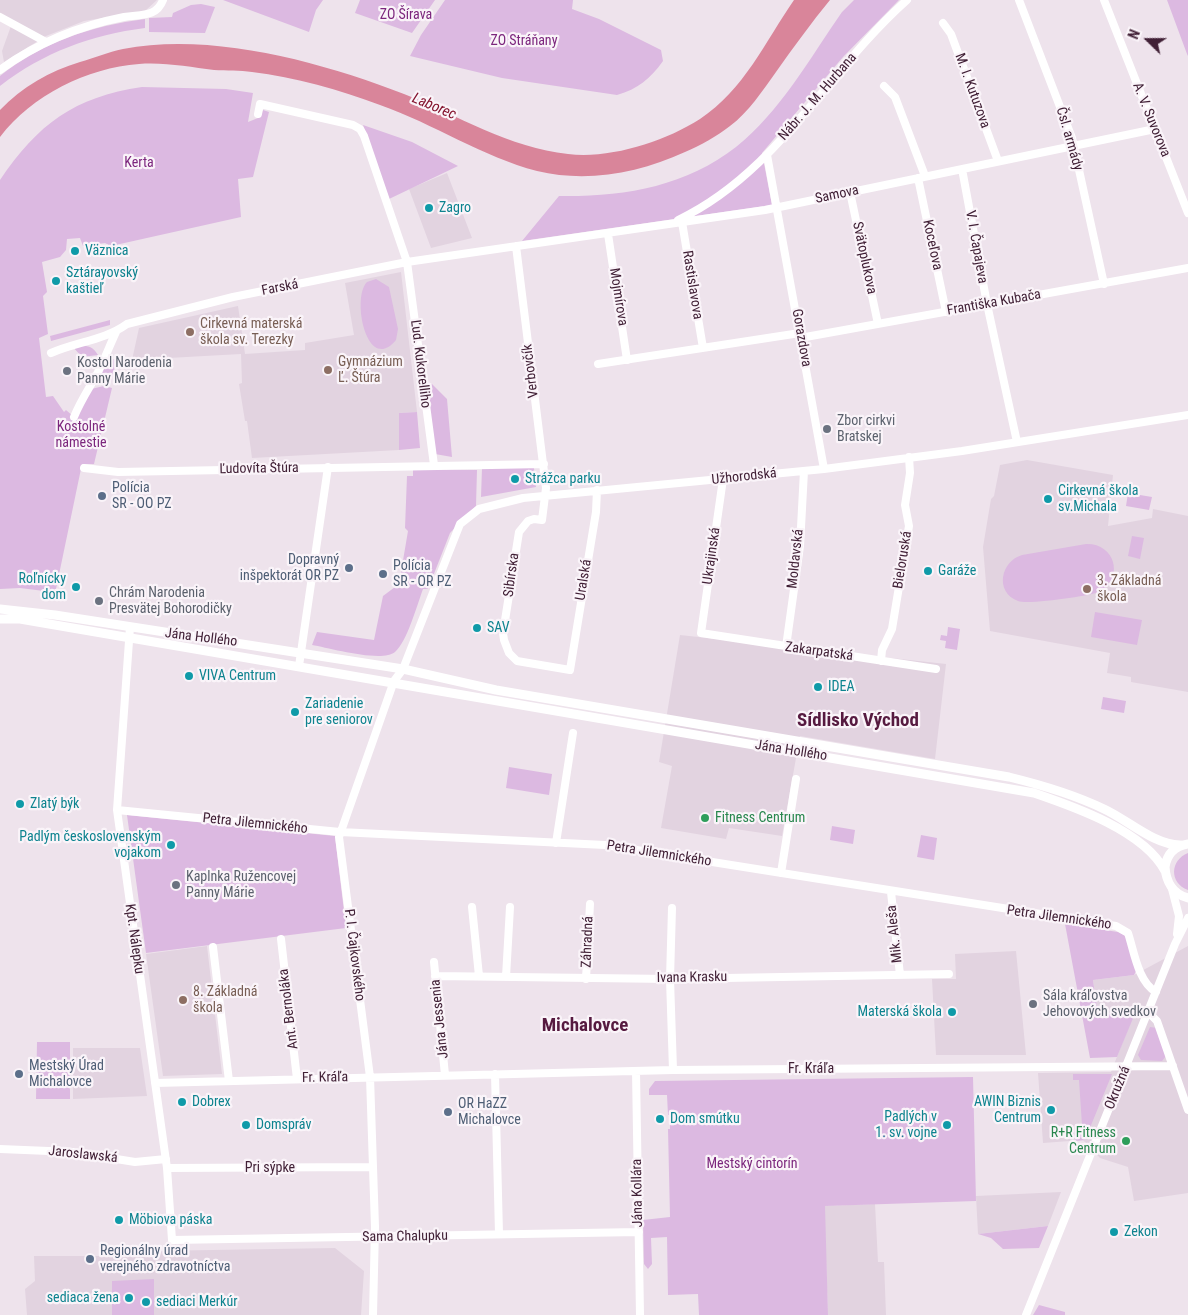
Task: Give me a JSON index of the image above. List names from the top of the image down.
{
  "streets": {
    "street": [
      "M. I. Kutuzova",
      "Nábr. J. M. Hurbana",
      "A. V. Suvorova",
      "Čsl. armády",
      "Samova",
      "Koceľova",
      "V. I. Čapajeva",
      "Svätoplukova",
      "Rastislavova",
      "Farská",
      "Mojmírova",
      "Františka Kubača",
      "Gorazdova",
      "Ľud. Kukorelliho",
      "Verbovčík",
      "Ľudovíta Štúra",
      "Užhorodská",
      "Ukrajinská",
      "Moldavská",
      "Bieloruská",
      "Sibírska",
      "Uralská",
      "Jána Hollého",
      "Zakarpatská",
      "Petra Jilemnického",
      "Mik. Aleša",
      "Kpt. Nálepku",
      "Záhradná",
      "P. I. Čajkovského",
      "Ivana Krasku",
      "Ant. Bernoláka",
      "Jána Jessenia",
      "Fr. Kráľa",
      "Okružná",
      "Jaroslawská",
      "Pri sýpke",
      "Jána Kollára",
      "Sama Chalupku"
    ]
  },
  "crossings": [
    ["M. I. Kutuzova", "Samova"],
    ["Nábr. J. M. Hurbana", "Samova"],
    ["A. V. Suvorova", "Samova"],
    ["Čsl. armády", "Samova"],
    ["Čsl. armády", "Františka Kubača"],
    ["Samova", "Koceľova"],
    ["Samova", "V. I. Čapajeva"],
    ["Samova", "Svätoplukova"],
    ["Samova", "Rastislavova"],
    ["Samova", "Farská"],
    ["Samova", "Mojmírova"],
    ["Samova", "Gorazdova"],
    ["Samova", "Verbovčík"],
    ["Koceľova", "Františka Kubača"],
    ["V. I. Čapajeva", "Františka Kubača"],
    ["V. I. Čapajeva", "Užhorodská"],
    ["Svätoplukova", "Františka Kubača"],
    ["Rastislavova", "Františka Kubača"],
    ["Farská", "Ľud. Kukorelliho"],
    ["Farská", "Verbovčík"],
    ["Mojmírova", "Františka Kubača"],
    ["Františka Kubača", "Gorazdova"],
    ["Gorazdova", "Užhorodská"],
    ["Ľud. Kukorelliho", "Ľudovíta Štúra"],
    ["Verbovčík", "Užhorodská"],
    ["Verbovčík", "Sibírska"],
    ["Užhorodská", "Ukrajinská"],
    ["Užhorodská", "Moldavská"],
    ["Užhorodská", "Bieloruská"],
    ["Užhorodská", "Uralská"],
    ["Užhorodská", "Jána Hollého"],
    ["Ukrajinská", "Zakarpatská"],
    ["Moldavská", "Zakarpatská"],
    ["Bieloruská", "Zakarpatská"],
    ["Sibírska", "Uralská"],
    ["Jána Hollého", "Kpt. Nálepku"],
    ["Jána Hollého", "P. I. Čajkovského"],
    ["Petra Jilemnického", "Mik. Aleša"],
    ["Petra Jilemnického", "Kpt. Nálepku"],
    ["Petra Jilemnického", "P. I. Čajkovského"],
    ["Petra Jilemnického", "Okružná"],
    ["Mik. Aleša", "Ivana Krasku"],
    ["Kpt. Nálepku", "Fr. Kráľa"],
    ["Kpt. Nálepku", "Jaroslawská"],
    ["Kpt. Nálepku", "Pri sýpke"],
    ["Kpt. Nálepku", "Sama Chalupku"],
    ["Záhradná", "Ivana Krasku"],
    ["P. I. Čajkovského", "Fr. Kráľa"],
    ["P. I. Čajkovského", "Pri sýpke"],
    ["P. I. Čajkovského", "Sama Chalupku"],
    ["Ivana Krasku", "Jána Jessenia"],
    ["Ant. Bernoláka", "Fr. Kráľa"],
    ["Jána Jessenia", "Fr. Kráľa"],
    ["Fr. Kráľa", "Okružná"],
    ["Fr. Kráľa", "Jána Kollára"],
    ["Jána Kollára", "Sama Chalupku"]
  ],
  "districts": ["Sídlisko Východ", "Michalovce"],
  "water": ["Laborec"],
  "parks": [
    "ZO Šírava",
    "ZO Stráňany",
    "Kerta",
    "Kostolné námestie",
    "Mestský cintorín"
  ],
  "places": [
    "Zagro",
    "Väznica",
    "Sztárayovský kaštieľ",
    "Cirkevná materská škola sv. Terezky",
    "Gymnázium Ľ. Štúra",
    "Kostol Narodenia Panny Márie",
    "Zbor cirkvi Bratskej",
    "Strážca parku",
    "Polícia SR - OO PZ",
    "Cirkevná škola sv.Michala",
    "Dopravný inšpektorát OR PZ",
    "Garáže",
    "Polícia SR - OR PZ",
    "Roľnícky dom",
    "3. Základná škola",
    "Chrám Narodenia Presvätej Bohorodičky",
    "SAV",
    "VIVA Centrum",
    "IDEA",
    "Zariadenie pre seniorov",
    "Zlatý býk",
    "Fitness Centrum",
    "Padlým československým vojakom",
    "Kaplnka Ružencovej Panny Márie",
    "8. Základná škola",
    "Sála kráľovstva Jehovových svedkov",
    "Materská škola",
    "Mestský Úrad Michalovce",
    "Dobrex",
    "AWIN Biznis Centrum",
    "OR HaZZ Michalovce",
    "Dom smútku",
    "Domspráv",
    "Padlých v 1. sv. vojne",
    "R+R Fitness Centrum",
    "Möbiova páska",
    "Zekon",
    "Regionálny úrad verejného zdravotníctva",
    "sediaca žena",
    "sediaci Merkúr"
  ],
  "north": "left"
}
